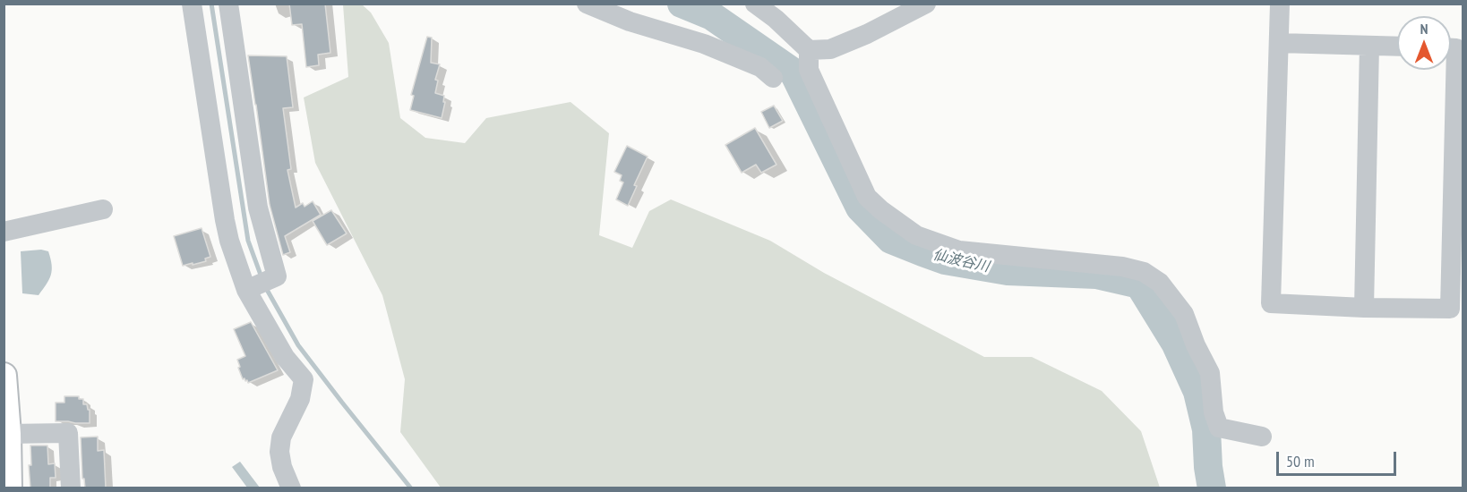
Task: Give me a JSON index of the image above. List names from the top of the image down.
{
  "water": ["仙波谷川"],
  "scale_bar": "50 m",
  "north": "top"
}
